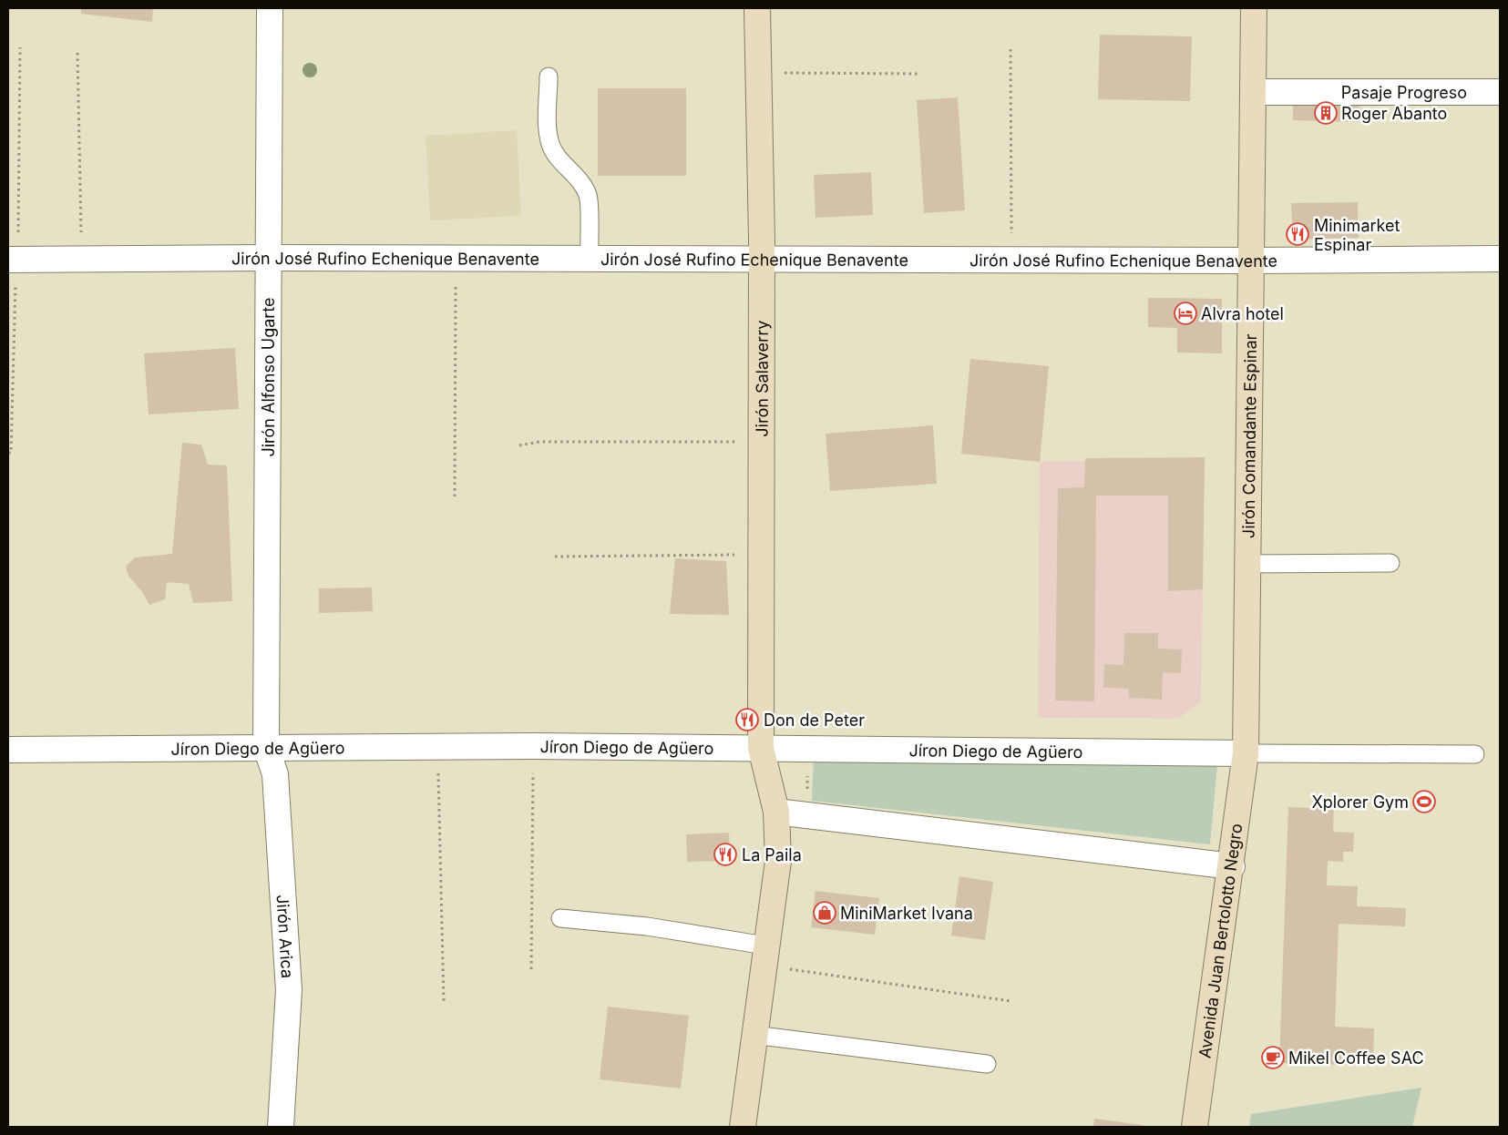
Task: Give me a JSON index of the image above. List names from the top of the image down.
{
  "streets": {
    "main road": ["Jirón Salaverry", "Jirón Comandante Espinar", "Avenida Juan Bertolotto Negro"],
    "street": [
      "Pasaje Progreso",
      "Jirón José Rufino Echenique Benavente",
      "Jirón Alfonso Ugarte",
      "Jíron Diego de Agüero",
      "Jirón Arica"
    ]
  },
  "crossings": [
    ["Pasaje Progreso", "Jirón Comandante Espinar"],
    ["Jirón José Rufino Echenique Benavente", "Jirón Alfonso Ugarte"],
    ["Jirón José Rufino Echenique Benavente", "Jirón Salaverry"],
    ["Jirón José Rufino Echenique Benavente", "Jirón Comandante Espinar"],
    ["Jirón Alfonso Ugarte", "Jíron Diego de Agüero"],
    ["Jirón Alfonso Ugarte", "Jirón Arica"],
    ["Jirón Salaverry", "Jíron Diego de Agüero"],
    ["Jirón Comandante Espinar", "Jíron Diego de Agüero"],
    ["Jirón Comandante Espinar", "Avenida Juan Bertolotto Negro"],
    ["Jíron Diego de Agüero", "Jirón Arica"],
    ["Jíron Diego de Agüero", "Avenida Juan Bertolotto Negro"]
  ],
  "places": {
    "building": ["Roger Abanto"],
    "restaurant": ["Minimarket Espinar", "Don de Peter", "La Paila"],
    "hotel": ["Alvra hotel"],
    "sports": ["Xplorer Gym"],
    "shop": ["MiniMarket Ivana"],
    "cafe": ["Mikel Coffee SAC"]
  }
}
